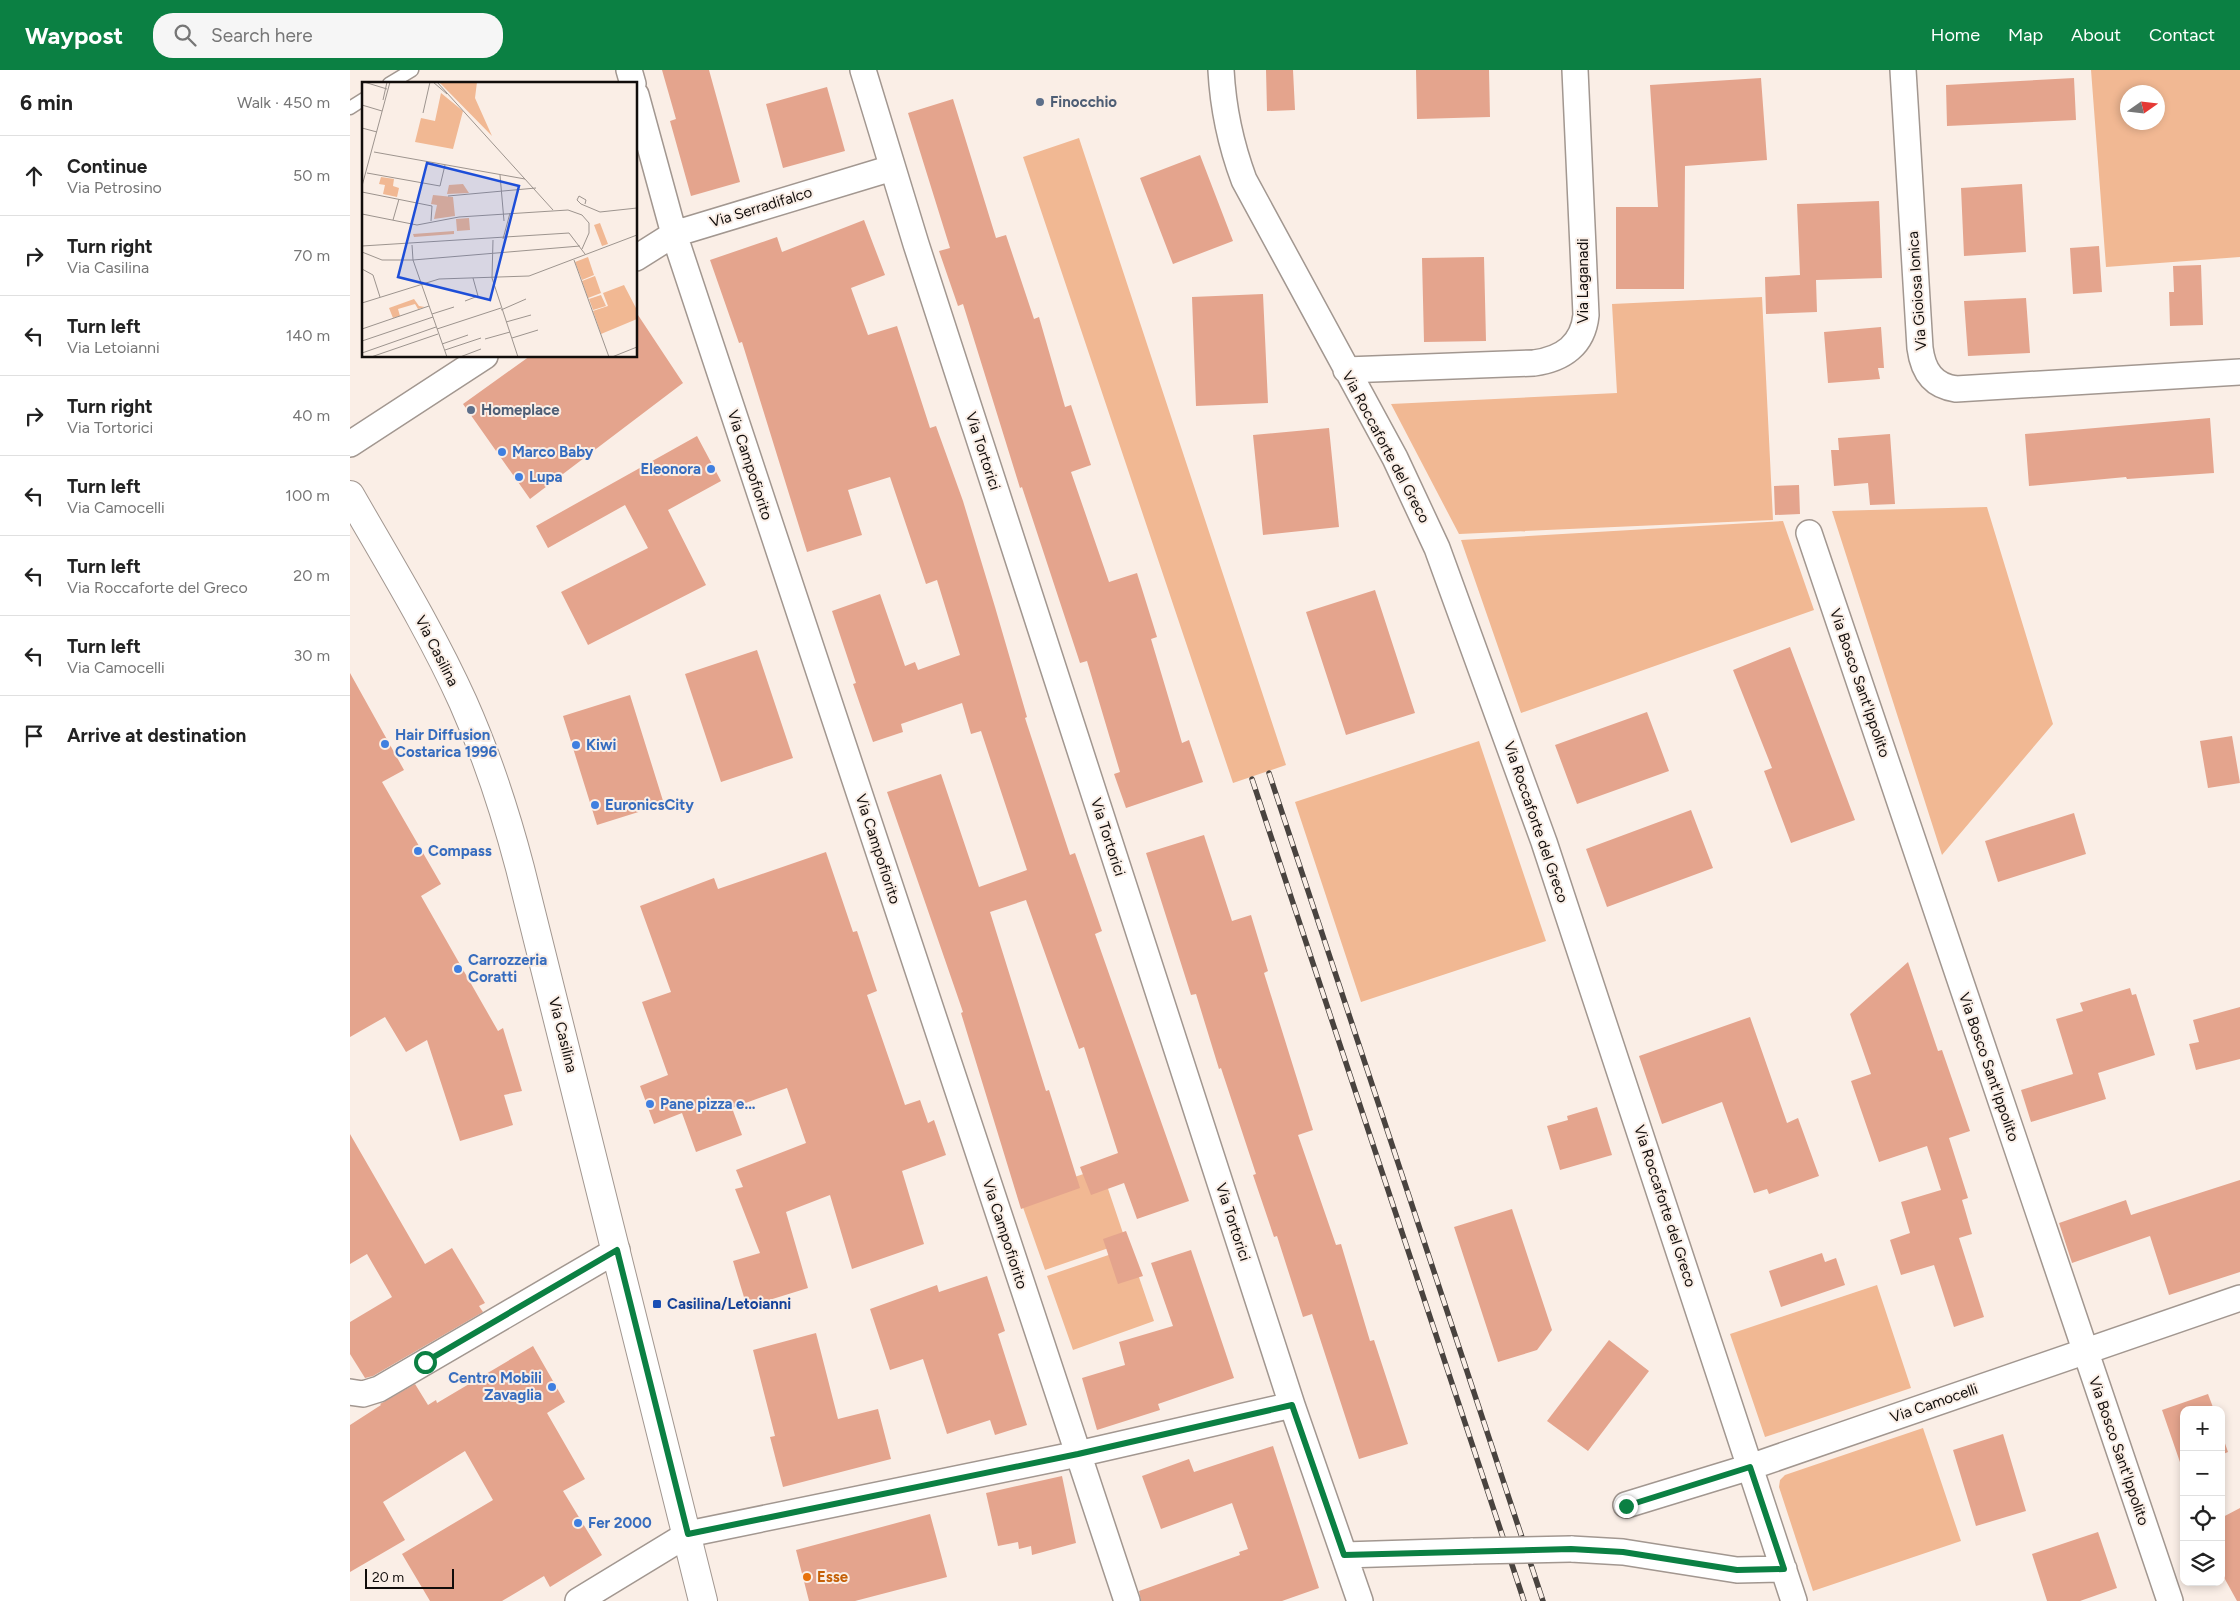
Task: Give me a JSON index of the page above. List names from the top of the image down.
{
  "streets": {
    "main road": ["Via Casilina"],
    "street": [
      "Via Serradifalco",
      "Via Laganadi",
      "Via Gioiosa Ionica",
      "Via Roccaforte del Greco",
      "Via Tortorici",
      "Via Campofiorito",
      "Via Bosco Sant'Ippolito",
      "Via Camocelli"
    ]
  },
  "crossings": [
    ["Via Serradifalco", "Via Tortorici"],
    ["Via Serradifalco", "Via Campofiorito"],
    ["Via Laganadi", "Via Roccaforte del Greco"],
    ["Via Roccaforte del Greco", "Via Camocelli"],
    ["Via Bosco Sant'Ippolito", "Via Camocelli"]
  ],
  "places": {
    "other": [
      "Finocchio",
      "Homeplace",
      "Marco Baby",
      "Eleonora",
      "Lupa",
      "Hair Diffusion Costarica 1996",
      "Kiwi",
      "EuronicsCity",
      "Compass",
      "Carrozzeria Coratti",
      "Pane pizza e...",
      "Centro Mobili Zavaglia",
      "Fer 2000",
      "Esse"
    ],
    "transit": ["Casilina/Letoianni"]
  },
  "scale_bar": "20 m",
  "north": "right",
  "page": {
    "header": "Waypost",
    "search": "Search here",
    "nav": [
      "Home",
      "Map",
      "About",
      "Contact"
    ],
    "heading": ["6 min", "Walk · 450 m"],
    "list": [
      ["Continue", "Via Petrosino", "50 m"],
      ["Turn right", "Via Casilina", "70 m"],
      ["Turn left", "Via Letoianni", "140 m"],
      ["Turn right", "Via Tortorici", "40 m"],
      ["Turn left", "Via Camocelli", "100 m"],
      ["Turn left", "Via Roccaforte del Greco", "20 m"],
      ["Turn left", "Via Camocelli", "30 m"],
      "Arrive at destination"
    ],
    "map_buttons": ["+", "−"],
    "scale": "20 m"
  }
}
